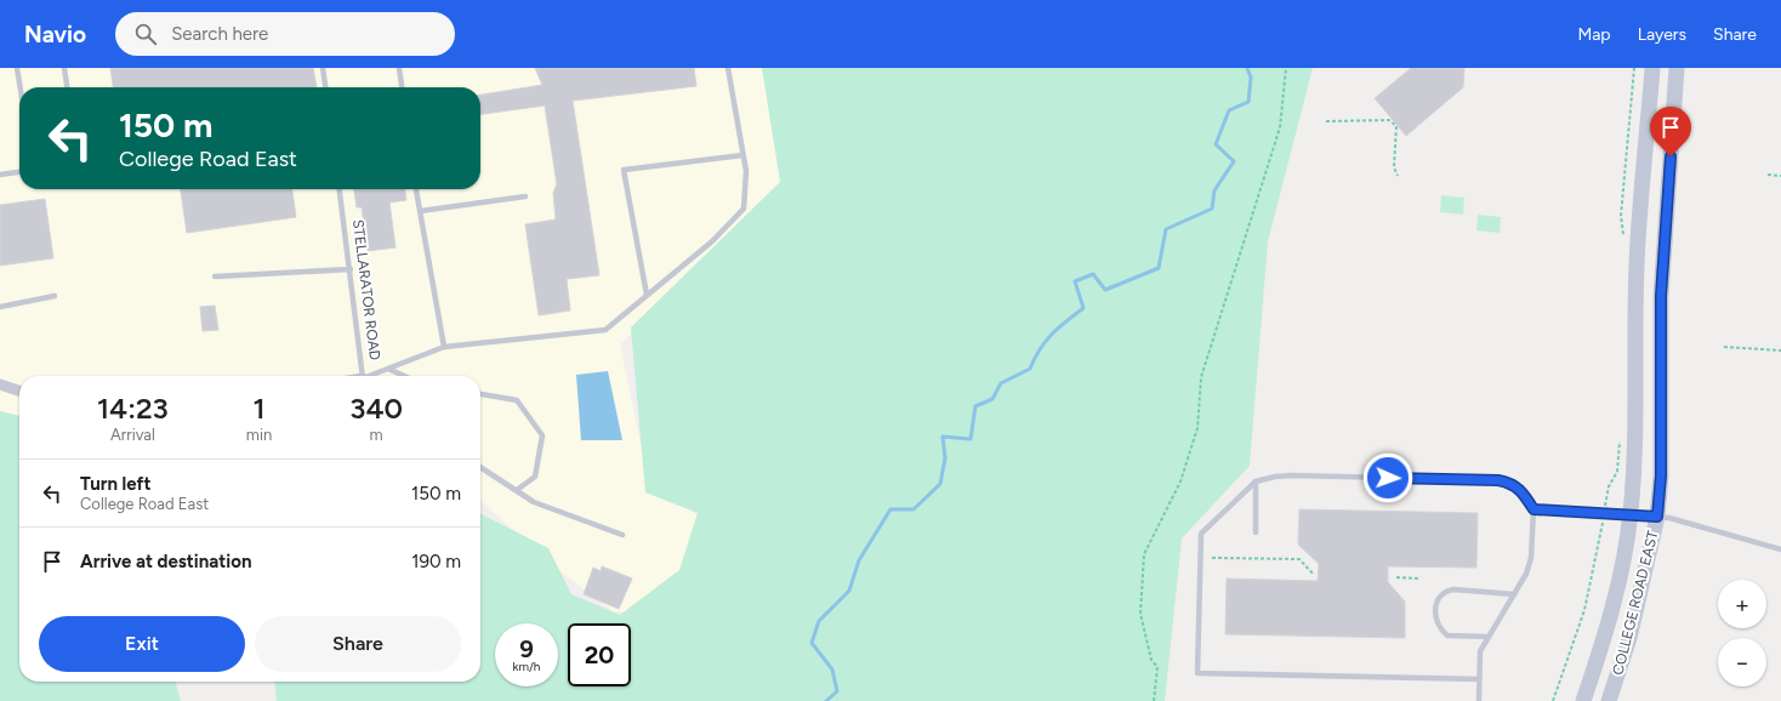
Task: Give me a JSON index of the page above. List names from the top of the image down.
{
  "streets": {
    "street": ["COLLEGE ROAD EAST"],
    "lane": ["STELLARATOR ROAD"]
  },
  "page": {
    "header": "Navio",
    "search": "Search here",
    "nav": ["Map", "Layers", "Share"],
    "turn": ["150 m", "College Road East"],
    "eta": [
      "14:23",
      "Arrival",
      "1",
      "min",
      "340",
      "m"
    ],
    "list": [
      {
        "name": "Turn left",
        "note": "College Road East",
        "value": "150 m"
      },
      {
        "name": "Arrive at destination",
        "value": "190 m"
      }
    ],
    "map_buttons": ["+", "−"],
    "buttons": ["Exit", "Share"],
    "speed": "9 km/h",
    "limit": "20"
  }
}
